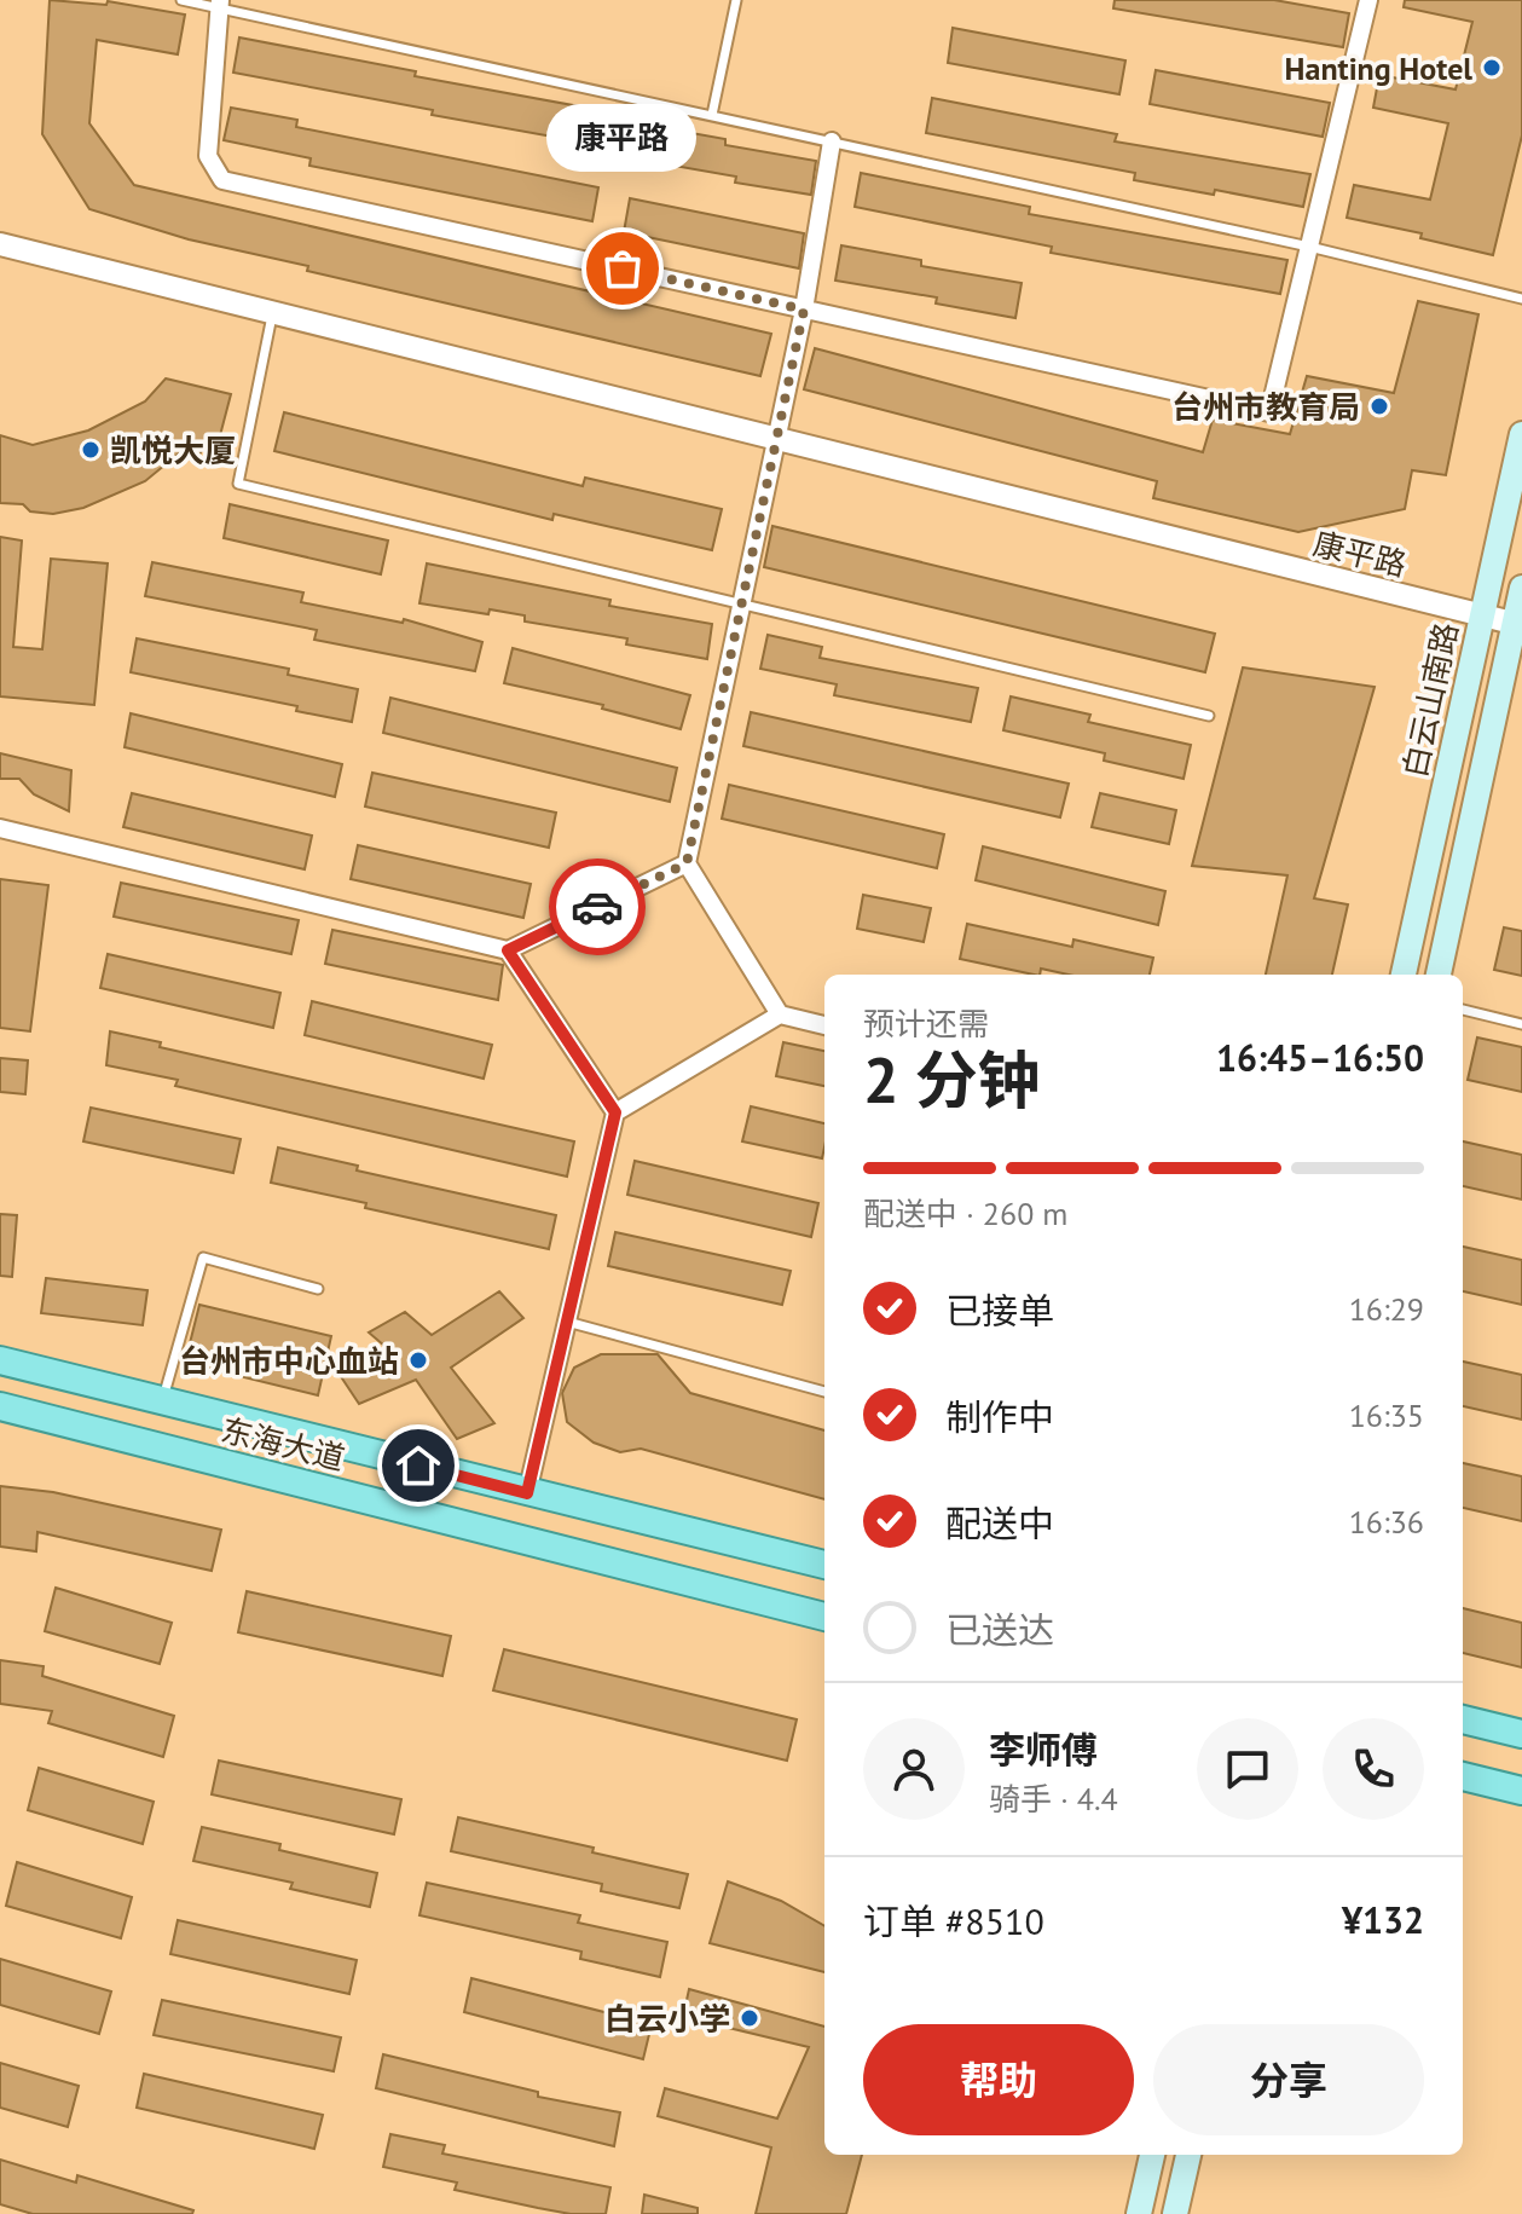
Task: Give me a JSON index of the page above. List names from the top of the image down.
{
  "streets": {
    "main road": ["白云山南路", "东海大道"],
    "street": ["康平路"]
  },
  "crossings": [
    ["康平路", "白云山南路"]
  ],
  "places": [
    "Hanting Hotel",
    "康平路",
    "台州市教育局",
    "凯悦大厦",
    "台州市中心血站",
    "白云小学"
  ],
  "page": {
    "bubble": "康平路",
    "heading": ["2 分钟", "预计还需", "16:45–16:50"],
    "panel": [
      "李师傅",
      "骑手 · 4.4",
      "订单 #8510",
      "¥132"
    ],
    "bar": "配送中 · 260 m",
    "list": [
      ["已接单", "16:29"],
      ["制作中", "16:35"],
      ["配送中", "16:36"],
      "已送达"
    ],
    "buttons": ["帮助", "分享"]
  }
}
